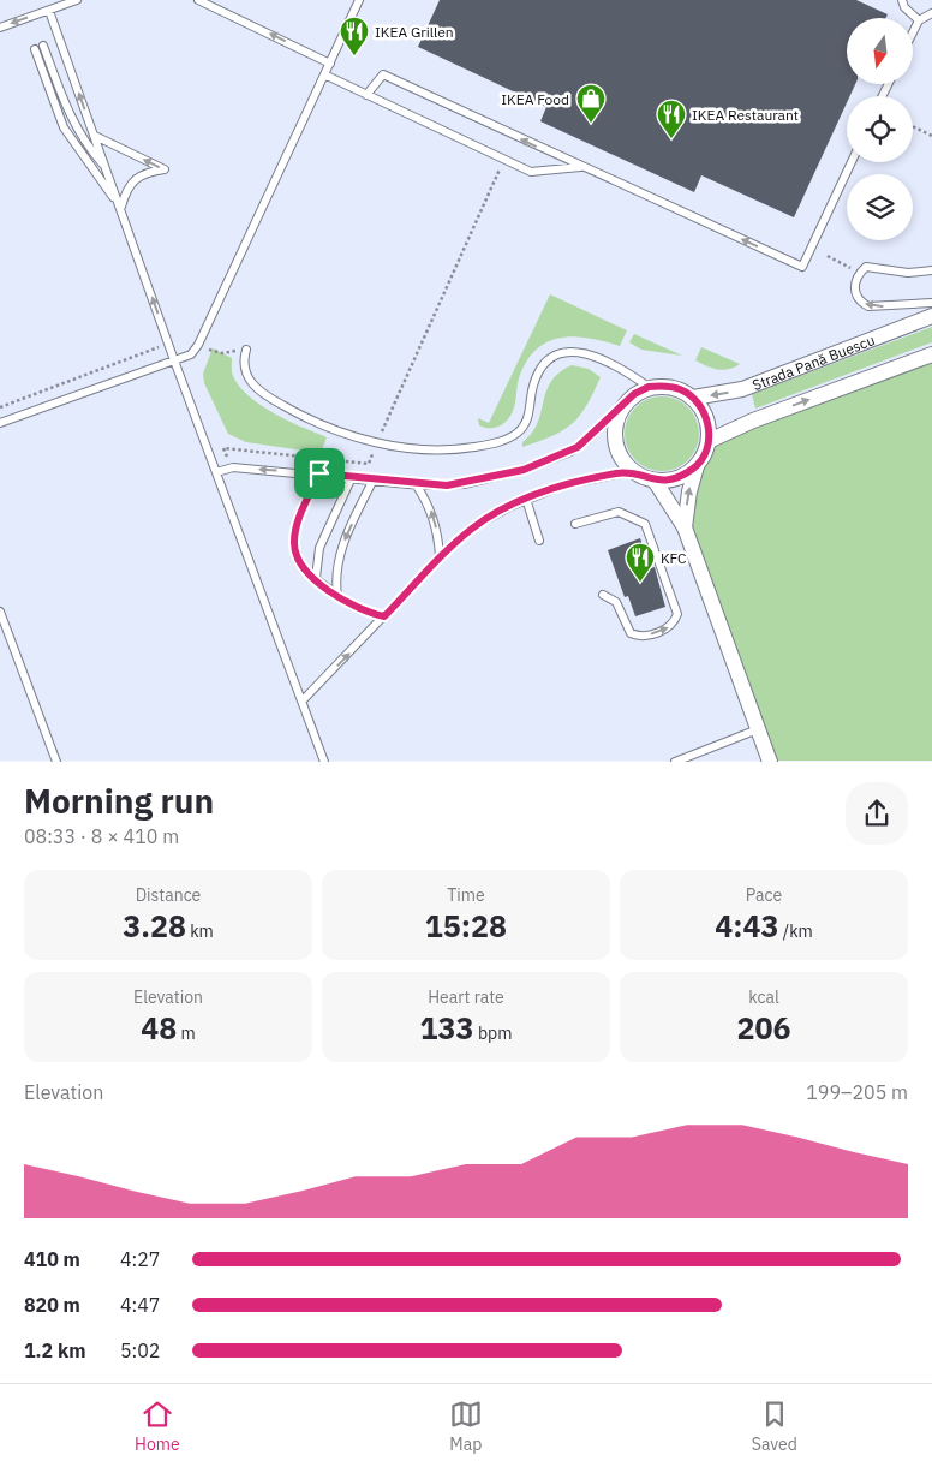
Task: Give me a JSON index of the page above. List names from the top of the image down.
{
  "streets": {
    "street": ["Strada Pană Buescu"]
  },
  "places": {
    "restaurant": ["IKEA Grillen", "IKEA Restaurant", "KFC"],
    "shop": ["IKEA Food"]
  },
  "north": "bottom",
  "page": {
    "heading": ["Morning run", "08:33 · 8 × 410 m"],
    "stats": [
      ["Distance", "3.28 km"],
      ["Time", "15:28"],
      ["Pace", "4:43 /km"],
      ["Elevation", "48 m"],
      ["Heart rate", "133 bpm"],
      ["kcal", "206"]
    ],
    "chart": ["Elevation", "199–205 m"],
    "list": [
      {
        "name": "410 m",
        "note": "4:27"
      },
      {
        "name": "820 m",
        "note": "4:47"
      },
      {
        "name": "1.2 km",
        "note": "5:02"
      }
    ],
    "tabs": ["Home", "Map", "Saved"]
  }
}
